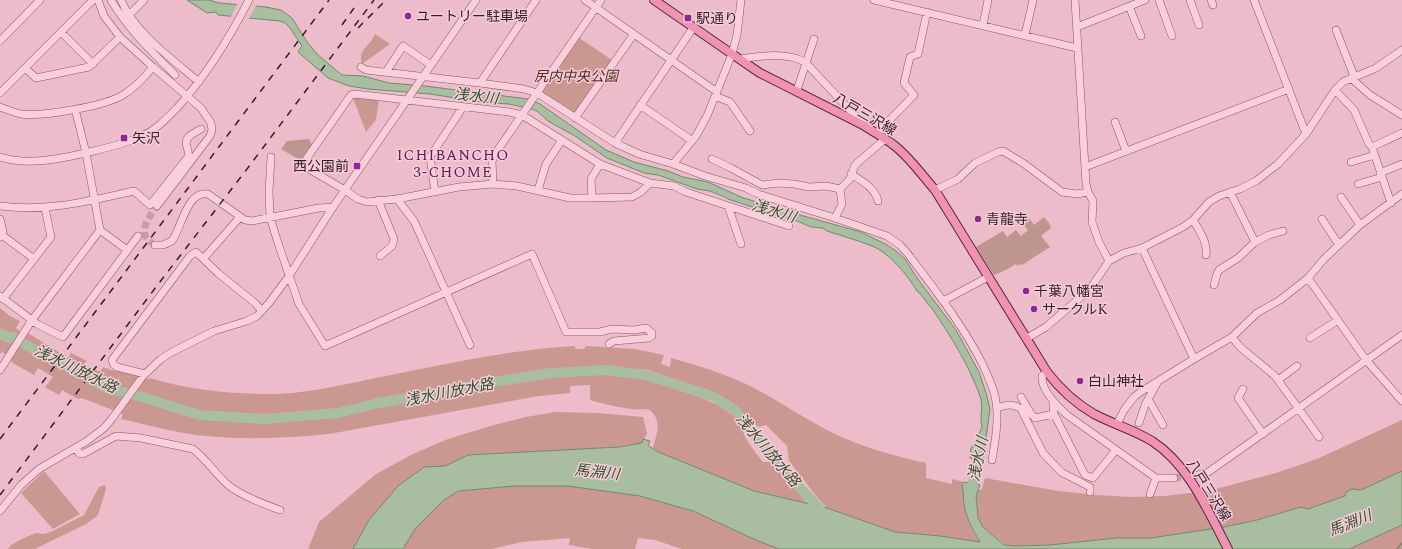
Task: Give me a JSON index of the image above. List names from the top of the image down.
{
  "streets": {
    "main road": ["八戸三沢線"]
  },
  "districts": ["ICHIBANCHO 3-CHOME"],
  "water": ["浅水川", "浅水川放水路", "馬淵川"],
  "parks": ["尻内中央公園"],
  "places": {
    "other": [
      "ユートリー駐車場",
      "青龍寺",
      "千葉八幡宮",
      "サークルK",
      "白山神社"
    ],
    "transit": ["駅通り", "矢沢", "西公園前"]
  }
}
